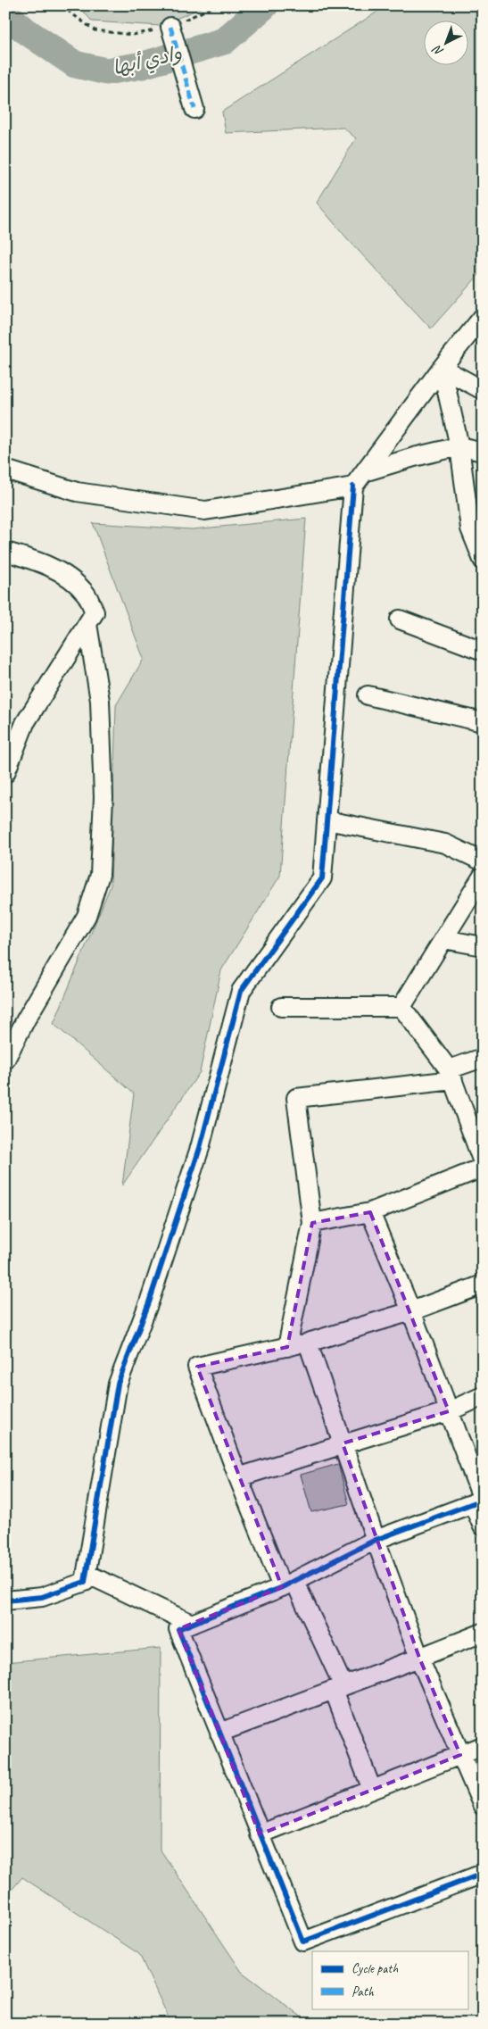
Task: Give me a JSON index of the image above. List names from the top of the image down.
{
  "water": ["وادي أبها"],
  "legend": ["Cycle path", "Path"],
  "north": "bottom left"
}
